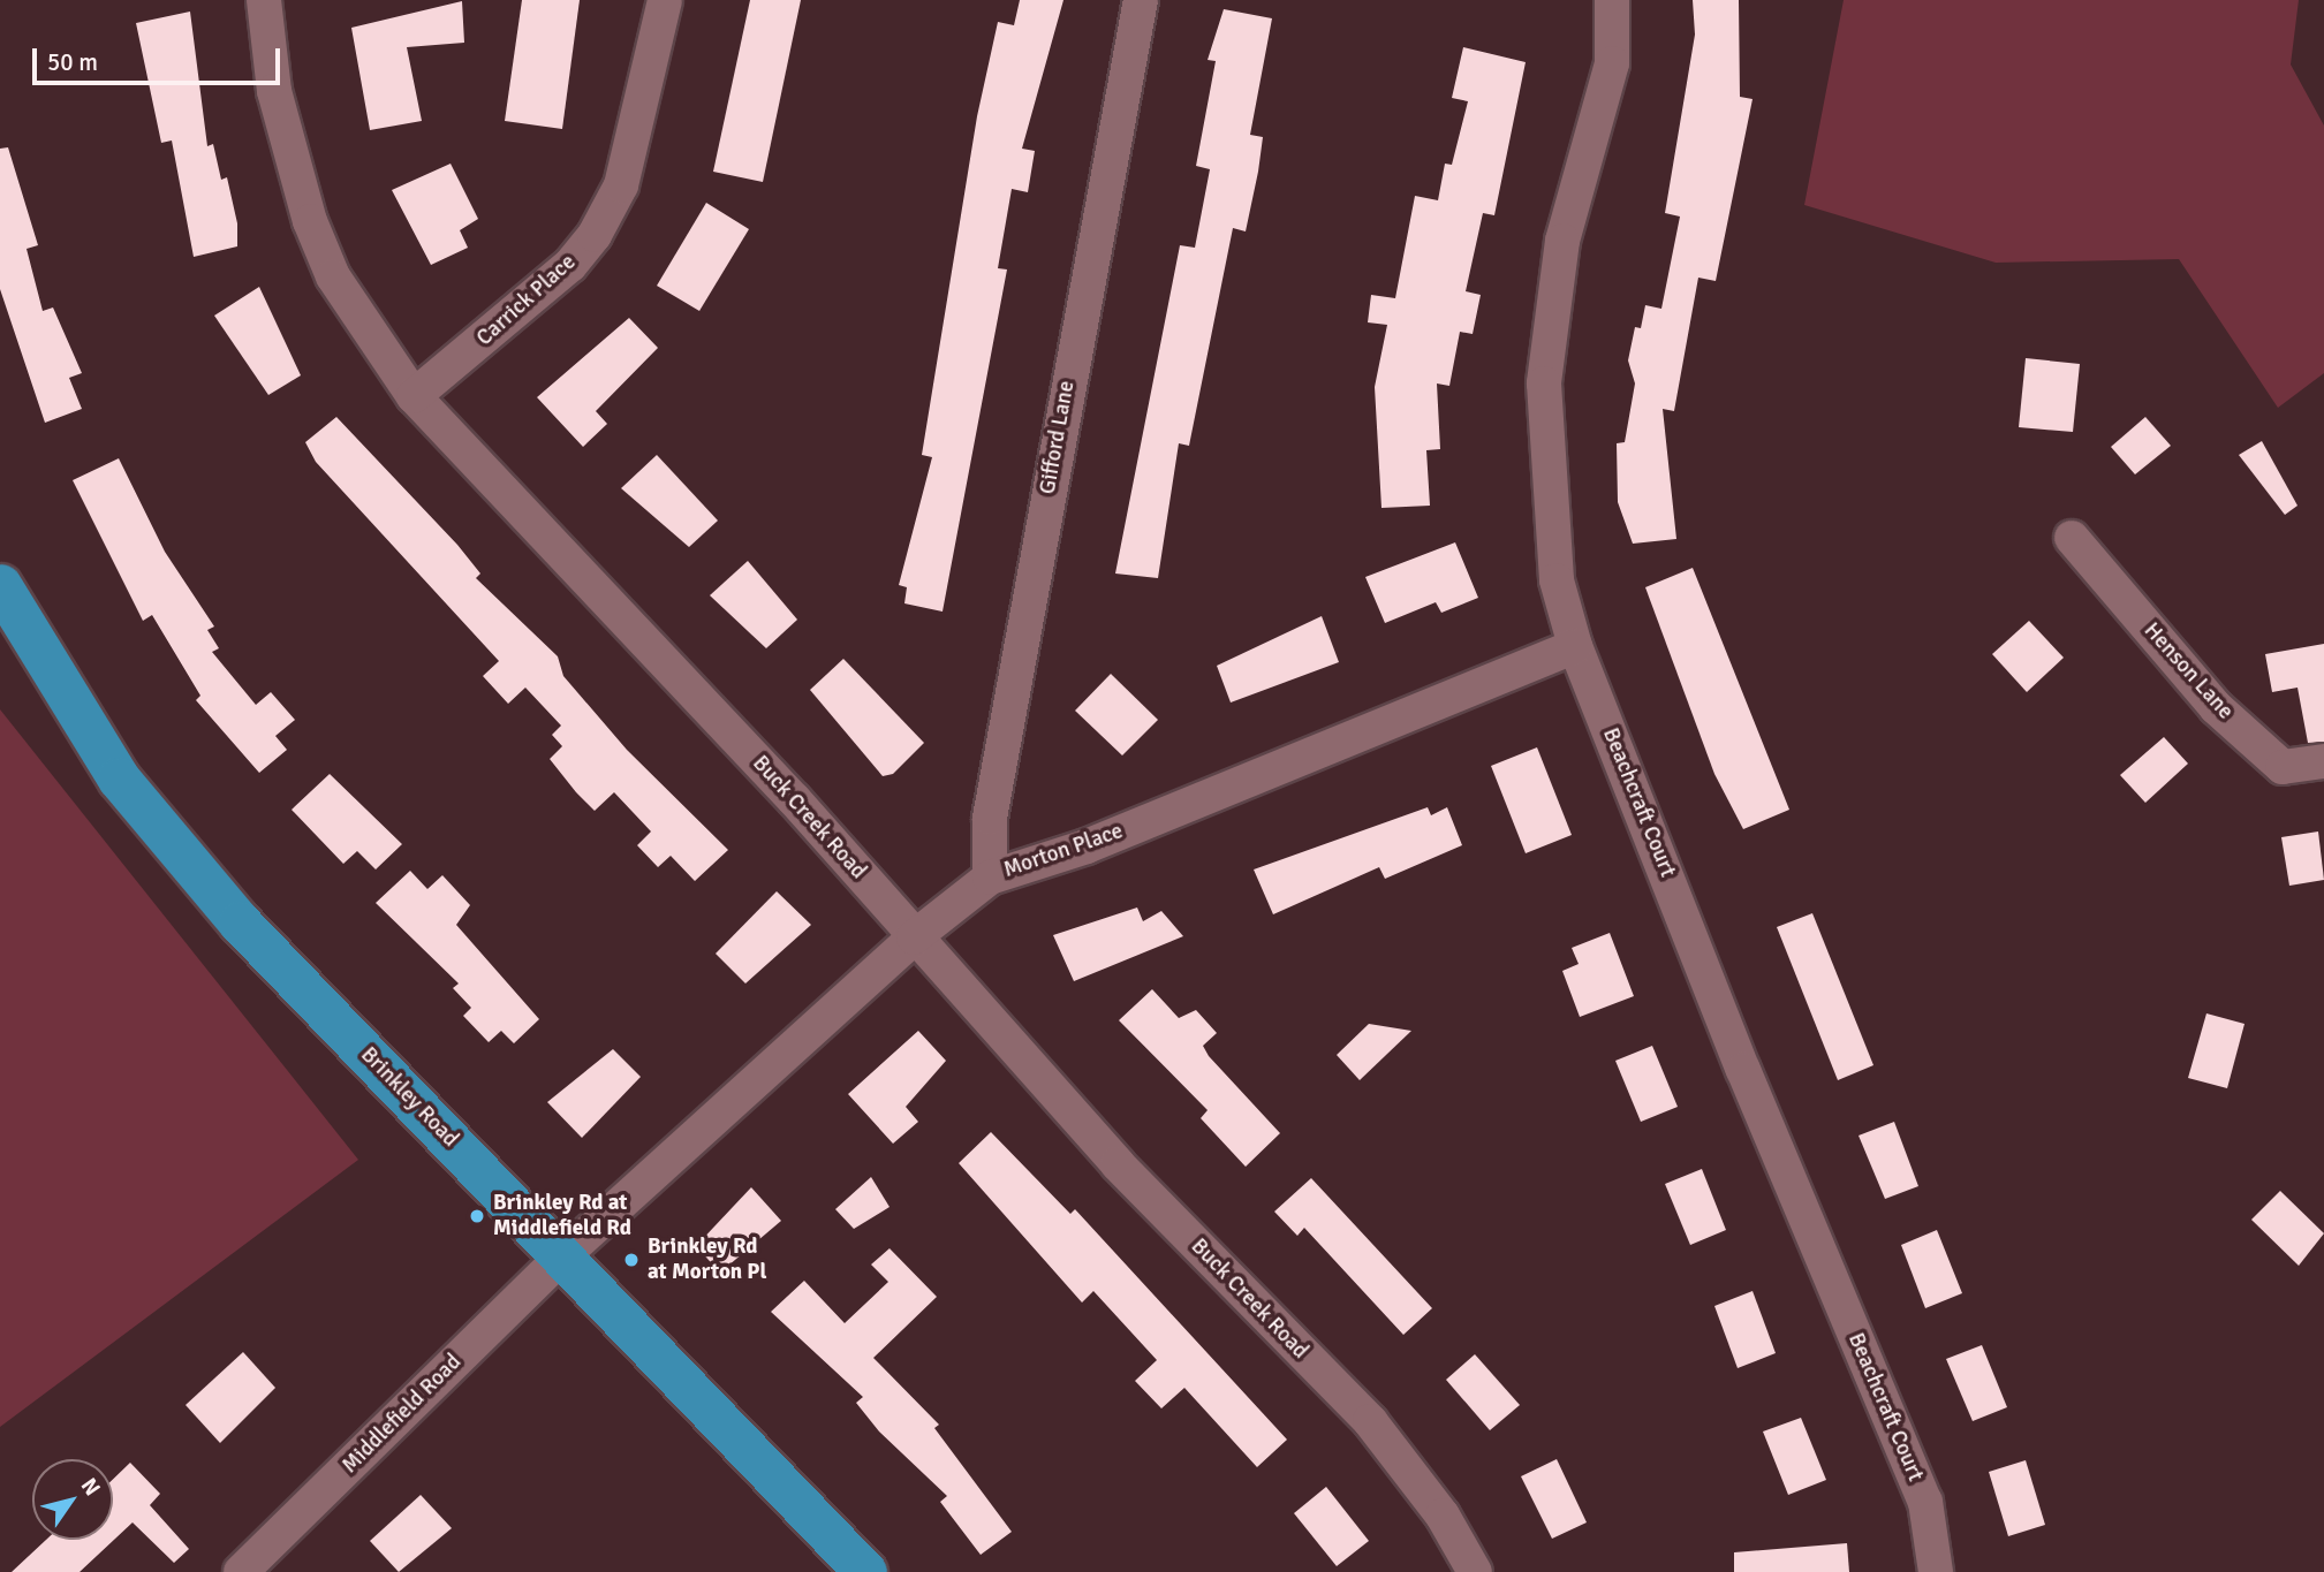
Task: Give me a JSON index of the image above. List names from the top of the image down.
{
  "streets": {
    "main road": ["Brinkley Road"],
    "street": [
      "Carrick Place",
      "Gifford Lane",
      "Henson Lane",
      "Beachcraft Court",
      "Buck Creek Road",
      "Morton Place",
      "Middlefield Road"
    ]
  },
  "crossings": [
    ["Carrick Place", "Buck Creek Road"],
    ["Gifford Lane", "Morton Place"],
    ["Beachcraft Court", "Morton Place"],
    ["Buck Creek Road", "Morton Place"],
    ["Morton Place", "Brinkley Road"],
    ["Morton Place", "Middlefield Road"],
    ["Brinkley Road", "Middlefield Road"]
  ],
  "places": ["Brinkley Rd at Middlefield Rd", "Brinkley Rd at Morton Pl"],
  "scale_bar": "50 m",
  "north": "top right"
}
